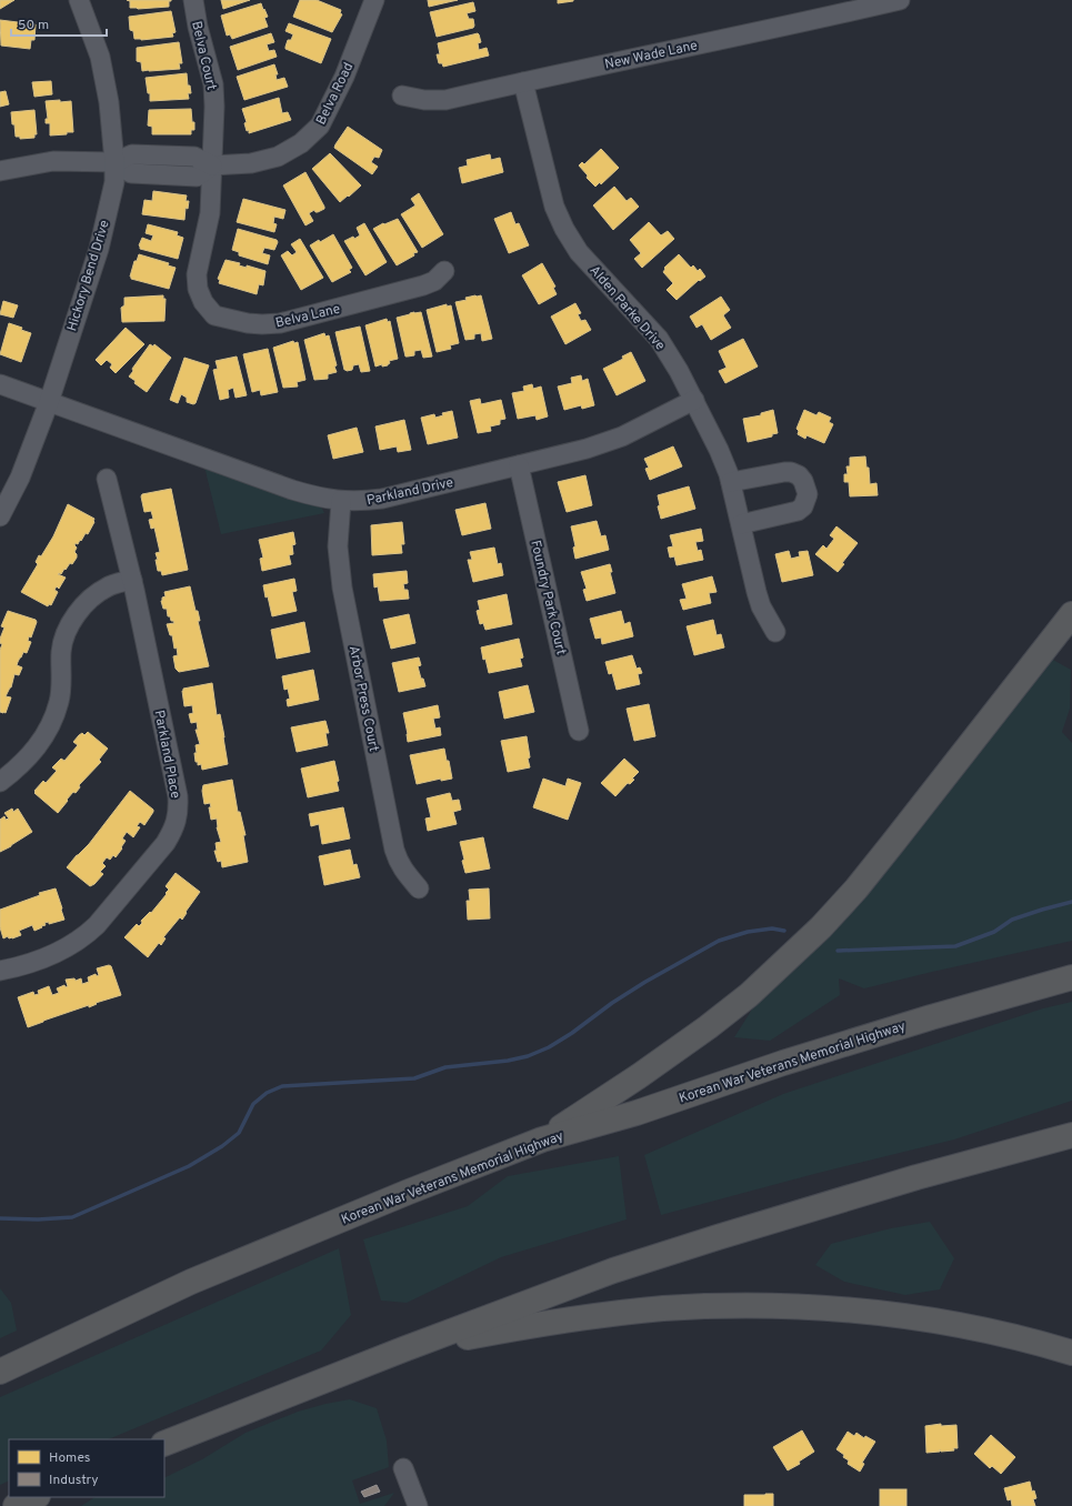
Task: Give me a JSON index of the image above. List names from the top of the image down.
{
  "streets": {
    "highway": ["Korean War Veterans Memorial Highway"],
    "street": [
      "New Wade Lane",
      "Belva Court",
      "Belva Road",
      "Hickory Bend Drive",
      "Alden Parke Drive",
      "Belva Lane",
      "Parkland Drive",
      "Foundry Park Court",
      "Arbor Press Court",
      "Parkland Place"
    ]
  },
  "crossings": [
    ["New Wade Lane", "Alden Parke Drive"],
    ["Belva Court", "Belva Road"],
    ["Belva Court", "Belva Lane"],
    ["Belva Road", "Belva Lane"],
    ["Hickory Bend Drive", "Parkland Drive"],
    ["Alden Parke Drive", "Parkland Drive"],
    ["Parkland Drive", "Foundry Park Court"],
    ["Parkland Drive", "Arbor Press Court"]
  ],
  "legend": ["Homes", "Industry"],
  "scale_bar": "50 m"
}
